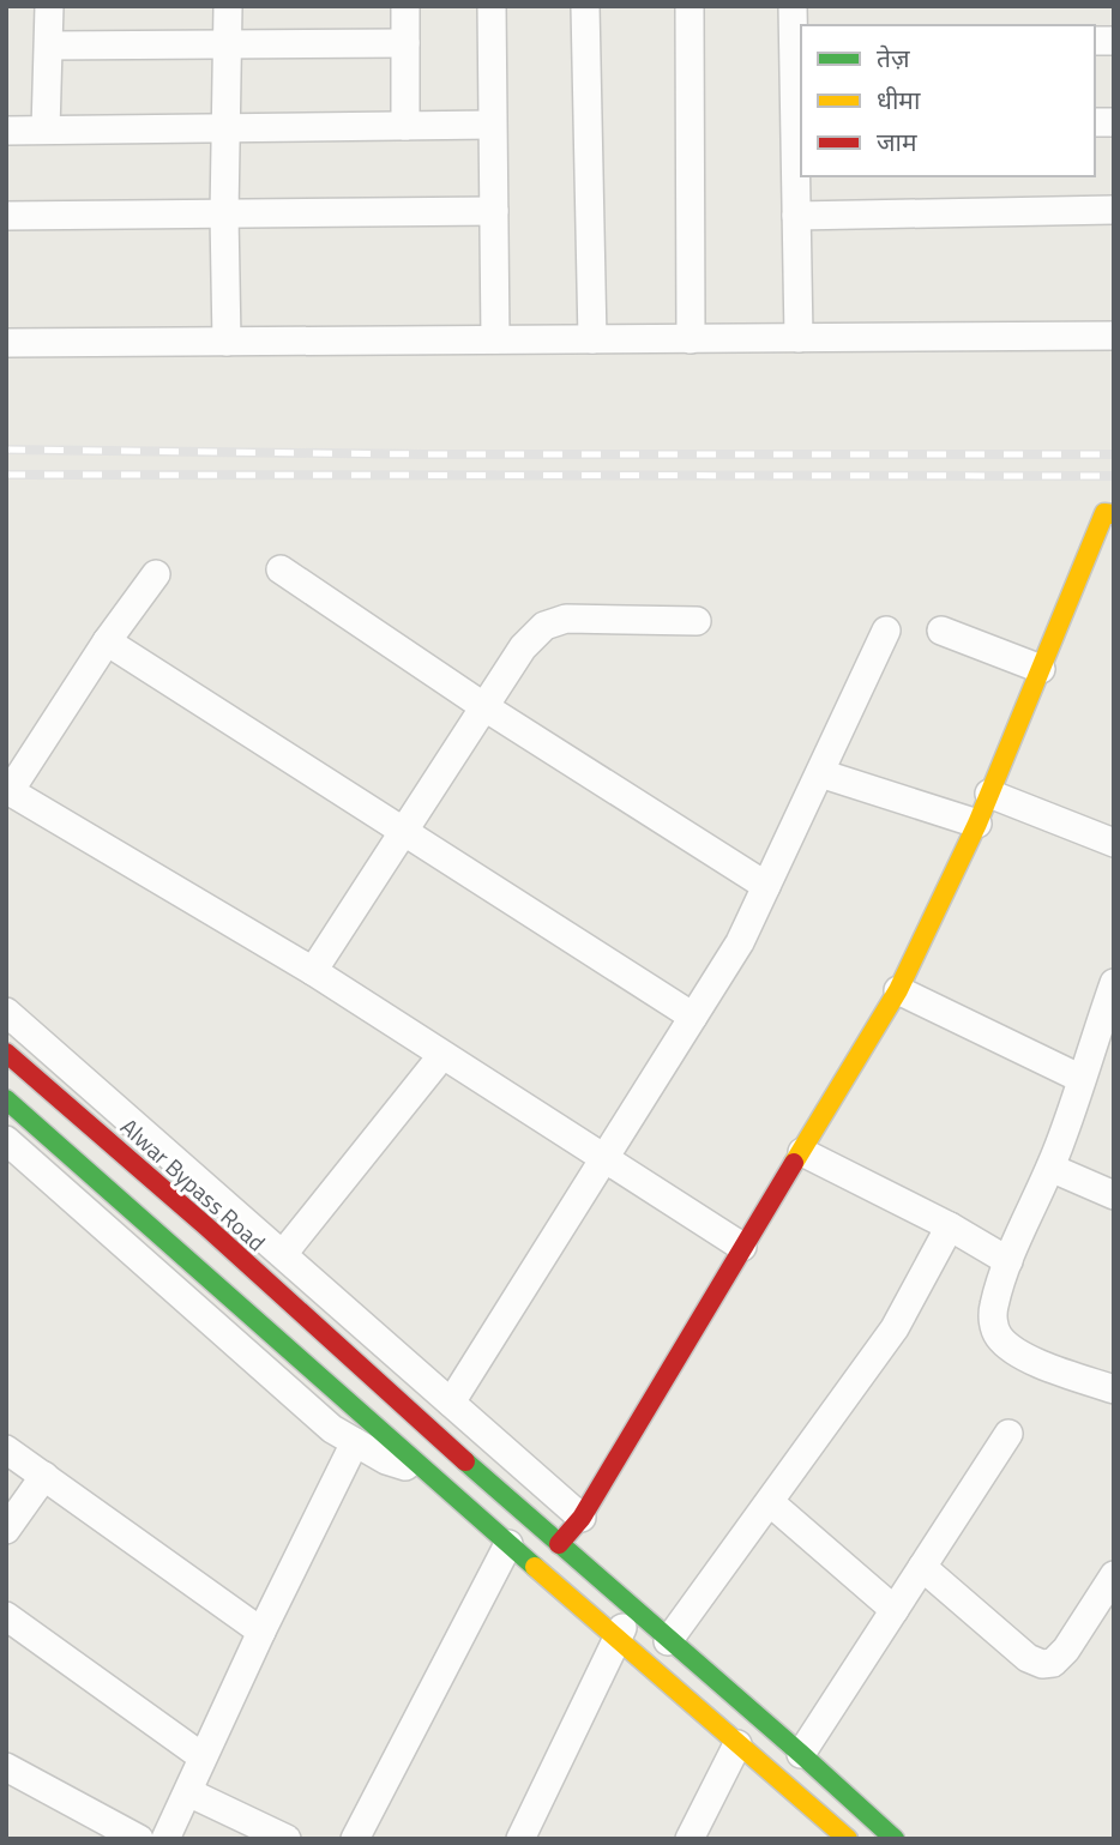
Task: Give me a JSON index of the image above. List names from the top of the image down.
{
  "streets": {
    "main road": ["Alwar Bypass Road"]
  },
  "legend": ["तेज़", "धीमा", "जाम"]
}
